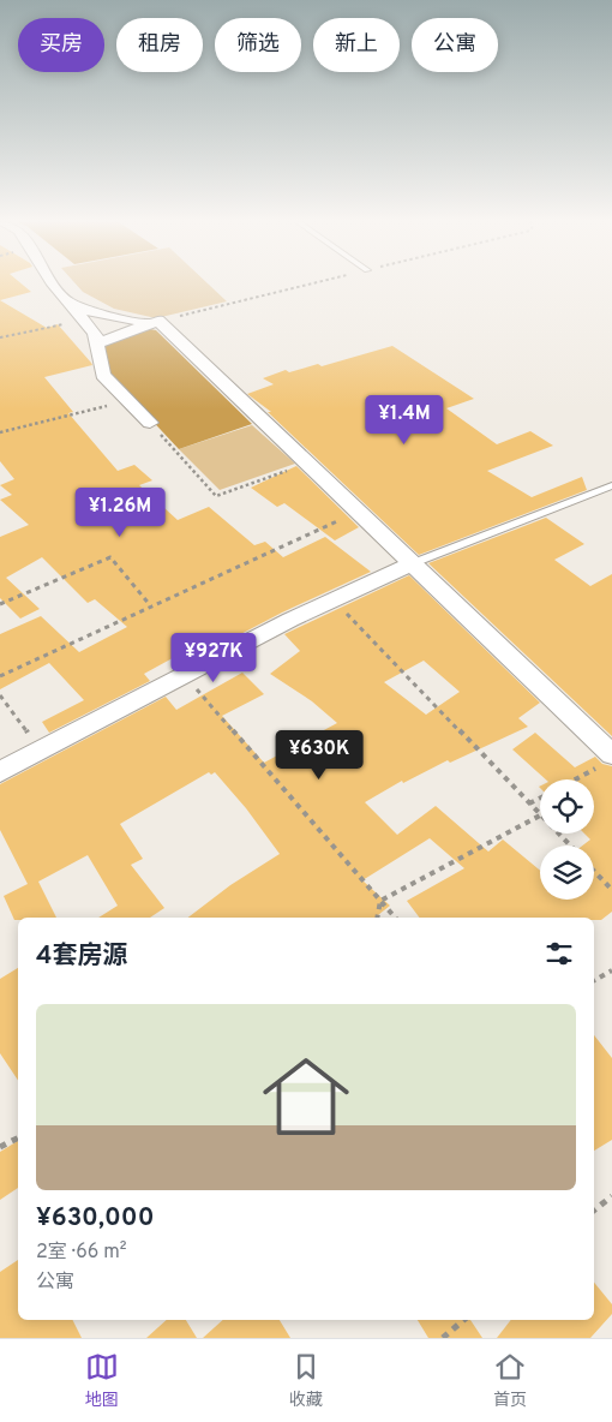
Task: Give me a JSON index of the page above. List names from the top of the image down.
{
  "page": {
    "chip": [
      "买房",
      "租房",
      "筛选",
      "新上",
      "公寓"
    ],
    "price": [
      "¥1.4M",
      "¥1.26M",
      "¥927K",
      "¥630K"
    ],
    "heading": "4套房源",
    "list": [
      {
        "name": "¥630,000",
        "note": "2室 · 66 m² · 公寓"
      }
    ],
    "tabs": ["地图", "收藏", "首页"]
  }
}
